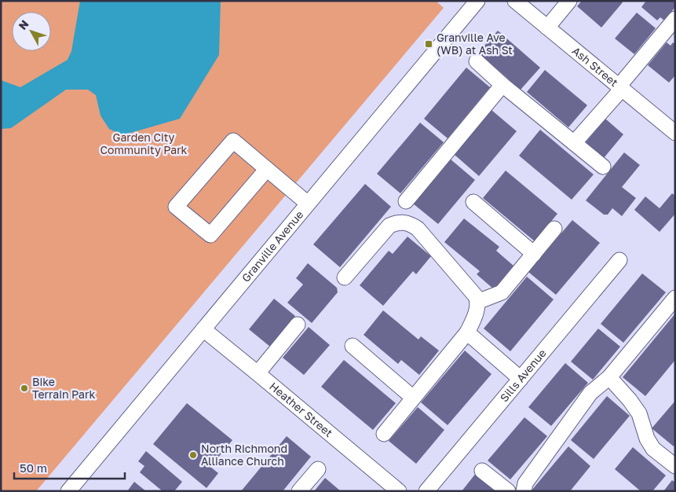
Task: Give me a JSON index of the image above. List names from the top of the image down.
{
  "streets": {
    "street": [
      "Ash Street",
      "Granville Avenue",
      "Sills Avenue",
      "Heather Street"
    ]
  },
  "crossings": [
    ["Granville Avenue", "Heather Street"]
  ],
  "parks": ["Garden City Community Park"],
  "places": {
    "transit": ["Granville Ave (WB) at Ash St"],
    "other": ["Bike Terrain Park", "North Richmond Alliance Church"]
  },
  "scale_bar": "50 m",
  "north": "top left"
}
